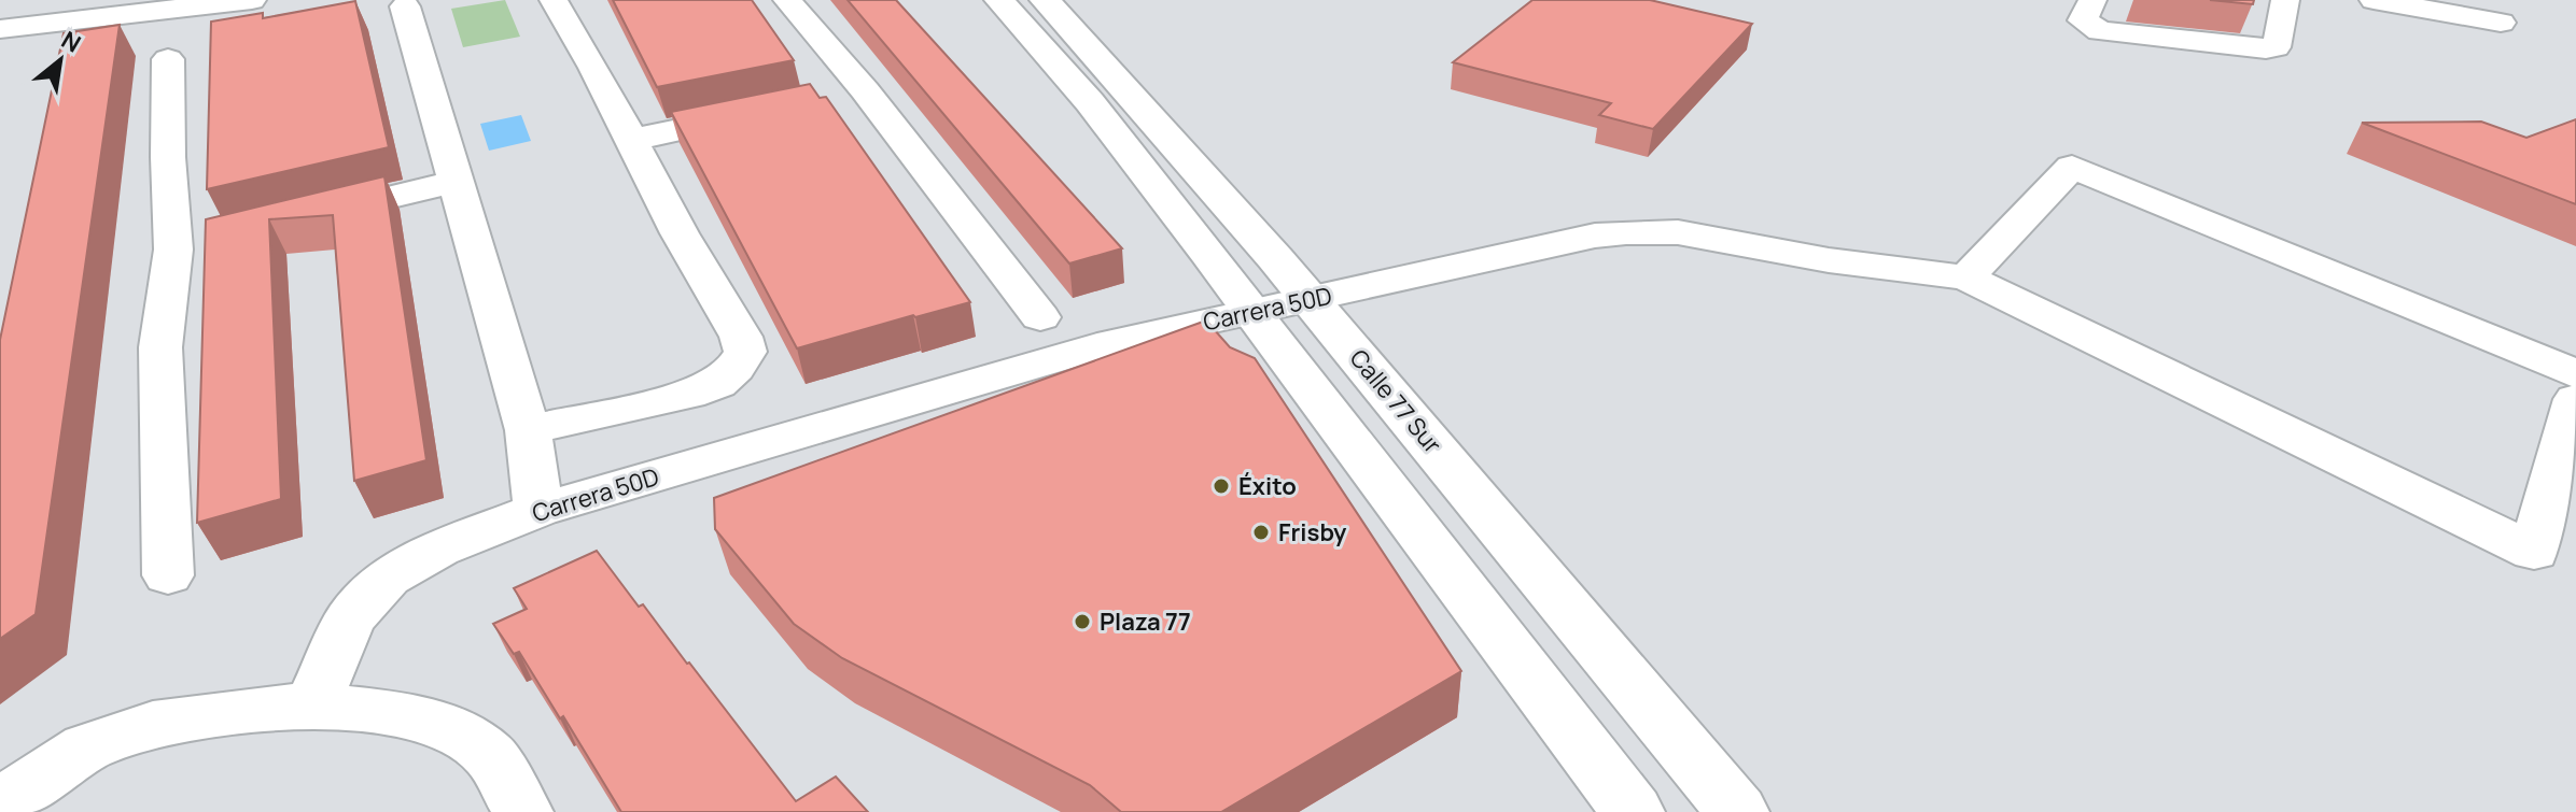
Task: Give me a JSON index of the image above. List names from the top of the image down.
{
  "streets": {
    "street": ["Carrera 50D", "Calle 77 Sur"]
  },
  "crossings": [
    ["Carrera 50D", "Calle 77 Sur"]
  ],
  "places": ["Éxito", "Frisby", "Plaza 77"],
  "north": "top right"
}
